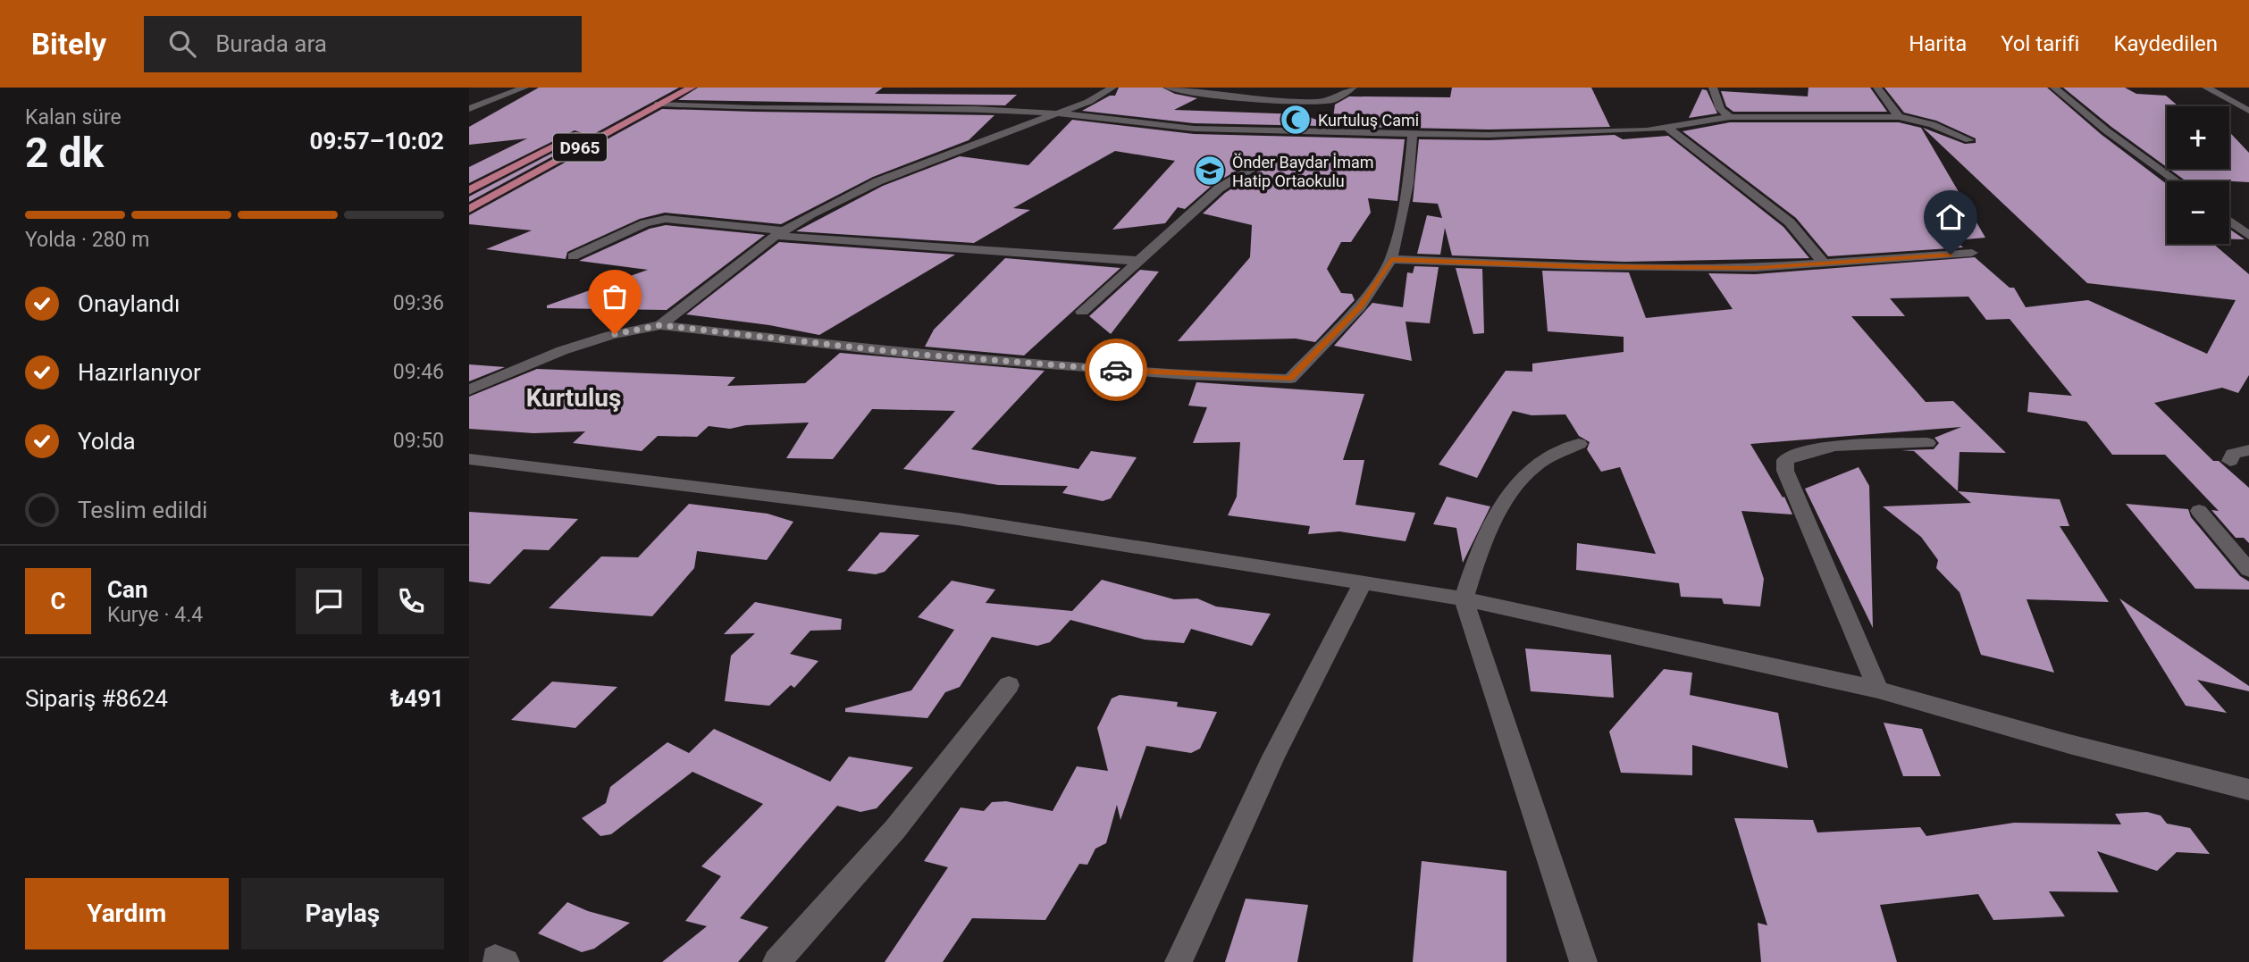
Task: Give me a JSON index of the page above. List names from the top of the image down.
{
  "streets": {
    "main road": ["D965"]
  },
  "districts": ["Kurtuluş"],
  "places": {
    "mosque": ["Kurtuluş Cami"],
    "school or university": ["Önder Baydar İmam Hatip Ortaokulu"]
  },
  "page": {
    "header": "Bitely",
    "search": "Burada ara",
    "nav": ["Harita", "Yol tarifi", "Kaydedilen"],
    "heading": ["2 dk", "Kalan süre", "09:57–10:02"],
    "panel": [
      "Can",
      "Kurye · 4.4",
      "Sipariş #8624",
      "₺491"
    ],
    "map_buttons": ["+", "−"],
    "bar": "Yolda · 280 m",
    "list": [
      ["Onaylandı", "09:36"],
      ["Hazırlanıyor", "09:46"],
      ["Yolda", "09:50"],
      "Teslim edildi"
    ],
    "round": "C",
    "buttons": ["Yardım", "Paylaş"]
  }
}
